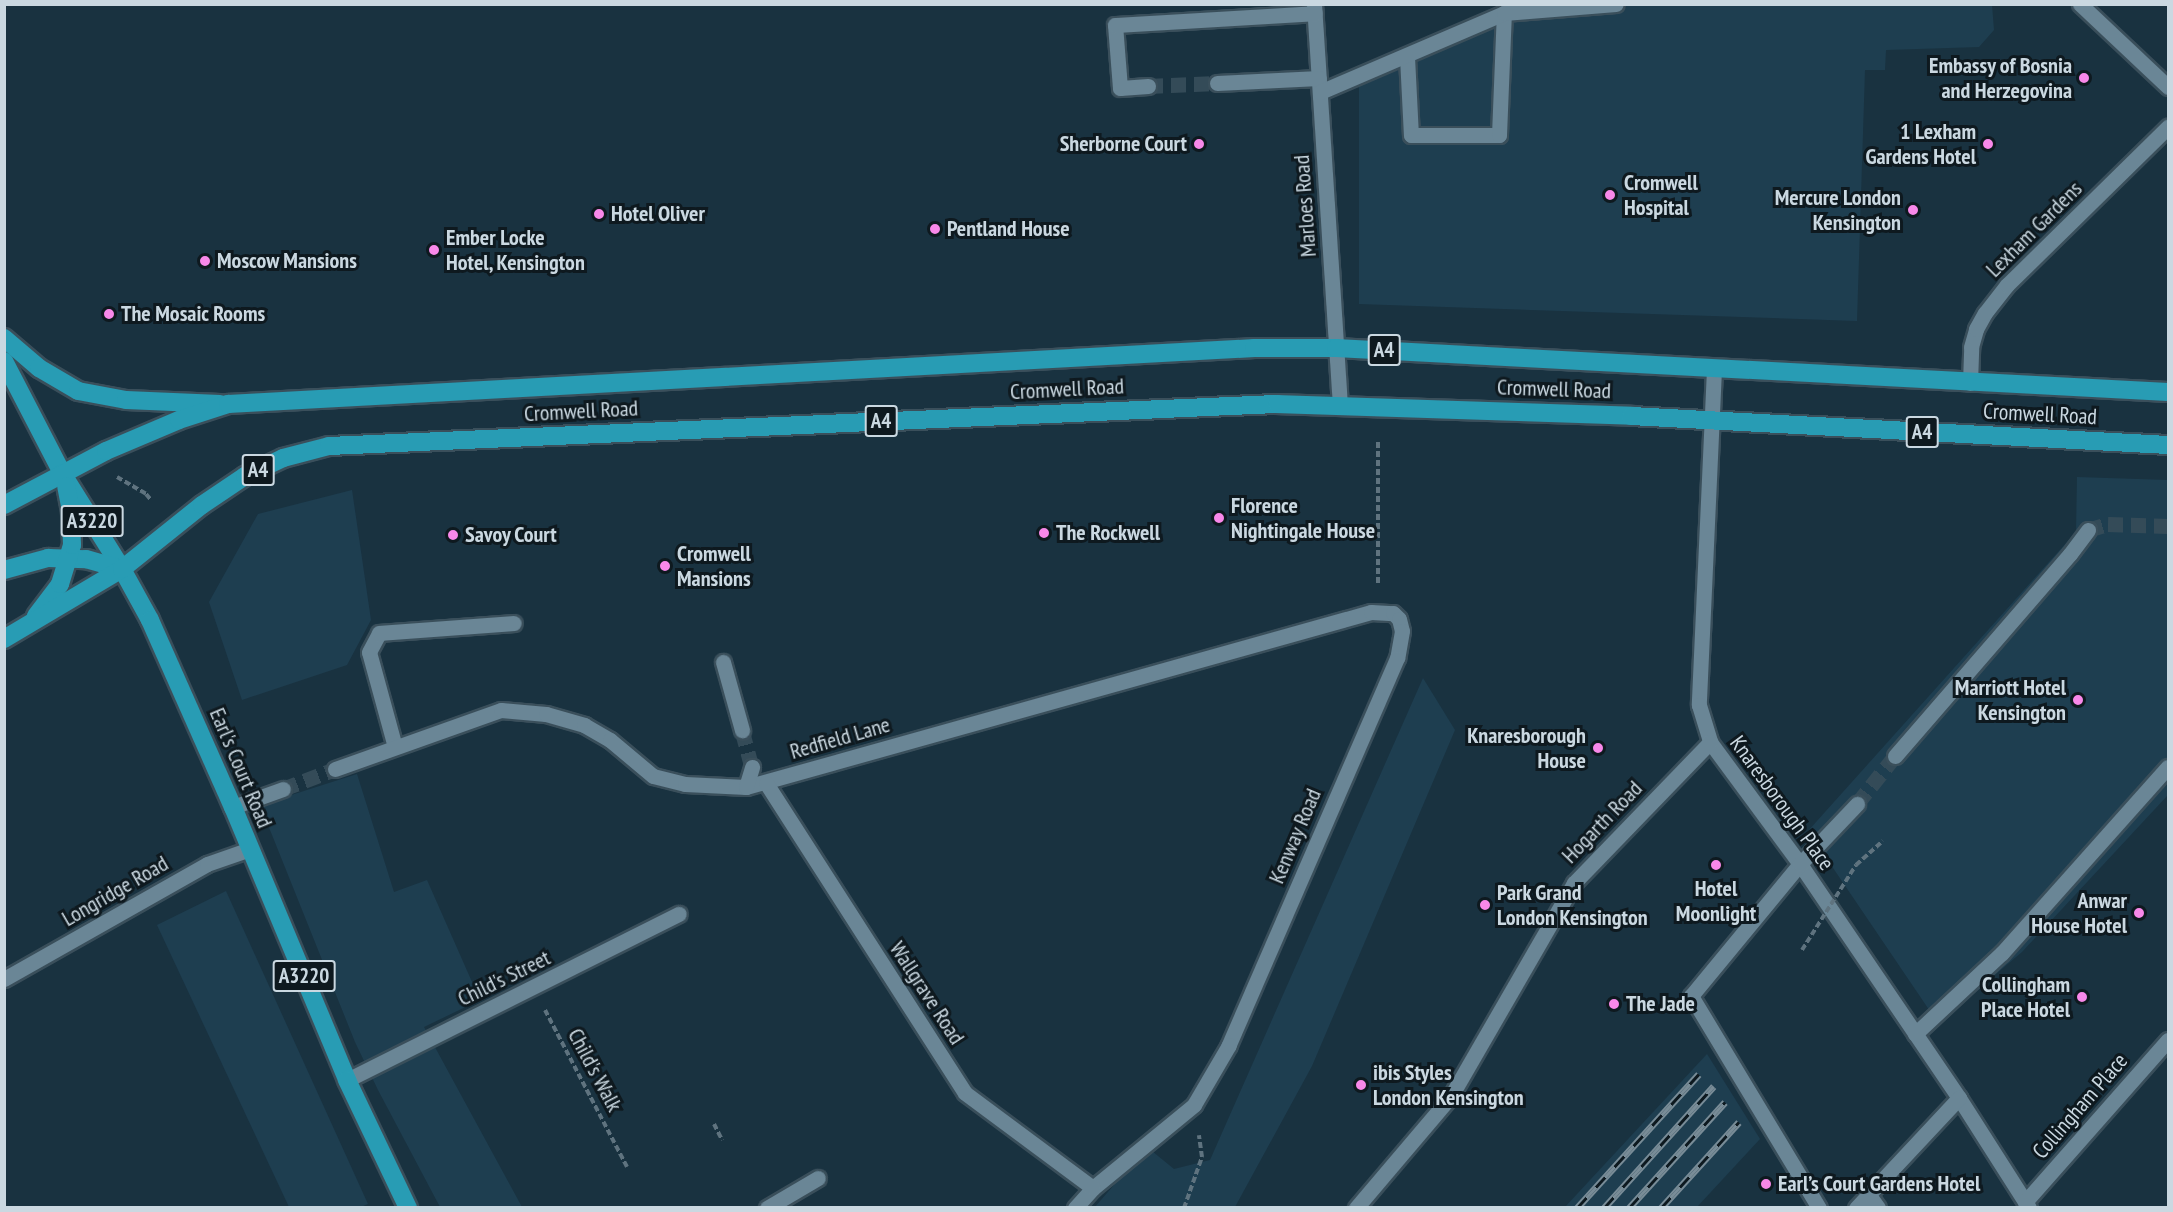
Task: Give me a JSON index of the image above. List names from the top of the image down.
{
  "streets": {
    "highway": [
      "A4",
      "Cromwell Road",
      "A3220",
      "Earl's Court Road"
    ],
    "street": [
      "Marloes Road",
      "Lexham Gardens",
      "Redfield Lane",
      "Knaresborough Place",
      "Hogarth Road",
      "Kenway Road",
      "Longridge Road",
      "Child's Street",
      "Wallgrave Road",
      "Collingham Place"
    ],
    "path": ["Child's Walk"]
  },
  "crossings": [
    ["Marloes Road", "Cromwell Road"],
    ["Lexham Gardens", "Cromwell Road"],
    ["A4", "Cromwell Road"],
    ["A4", "A3220"],
    ["A4", "Earl's Court Road"],
    ["Cromwell Road", "A3220"],
    ["Cromwell Road", "Earl's Court Road"],
    ["Cromwell Road", "Knaresborough Place"],
    ["A3220", "Earl's Court Road"],
    ["Redfield Lane", "Kenway Road"],
    ["Redfield Lane", "Wallgrave Road"],
    ["Earl's Court Road", "Longridge Road"],
    ["Earl's Court Road", "Child's Street"],
    ["Knaresborough Place", "Hogarth Road"],
    ["Knaresborough Place", "Collingham Place"],
    ["Kenway Road", "Wallgrave Road"],
    ["Child's Street", "Child's Walk"]
  ],
  "places": [
    "Embassy of Bosnia and Herzegovina",
    "Sherborne Court",
    "1 Lexham Gardens Hotel",
    "Cromwell Hospital",
    "Mercure London Kensington",
    "Hotel Oliver",
    "Pentland House",
    "Ember Locke Hotel, Kensington",
    "Moscow Mansions",
    "The Mosaic Rooms",
    "Florence Nightingale House",
    "The Rockwell",
    "Savoy Court",
    "Cromwell Mansions",
    "Marriott Hotel Kensington",
    "Knaresborough House",
    "Hotel Moonlight",
    "Park Grand London Kensington",
    "Anwar House Hotel",
    "Collingham Place Hotel",
    "The Jade",
    "ibis Styles London Kensington",
    "Earl’s Court Gardens Hotel"
  ]
}
